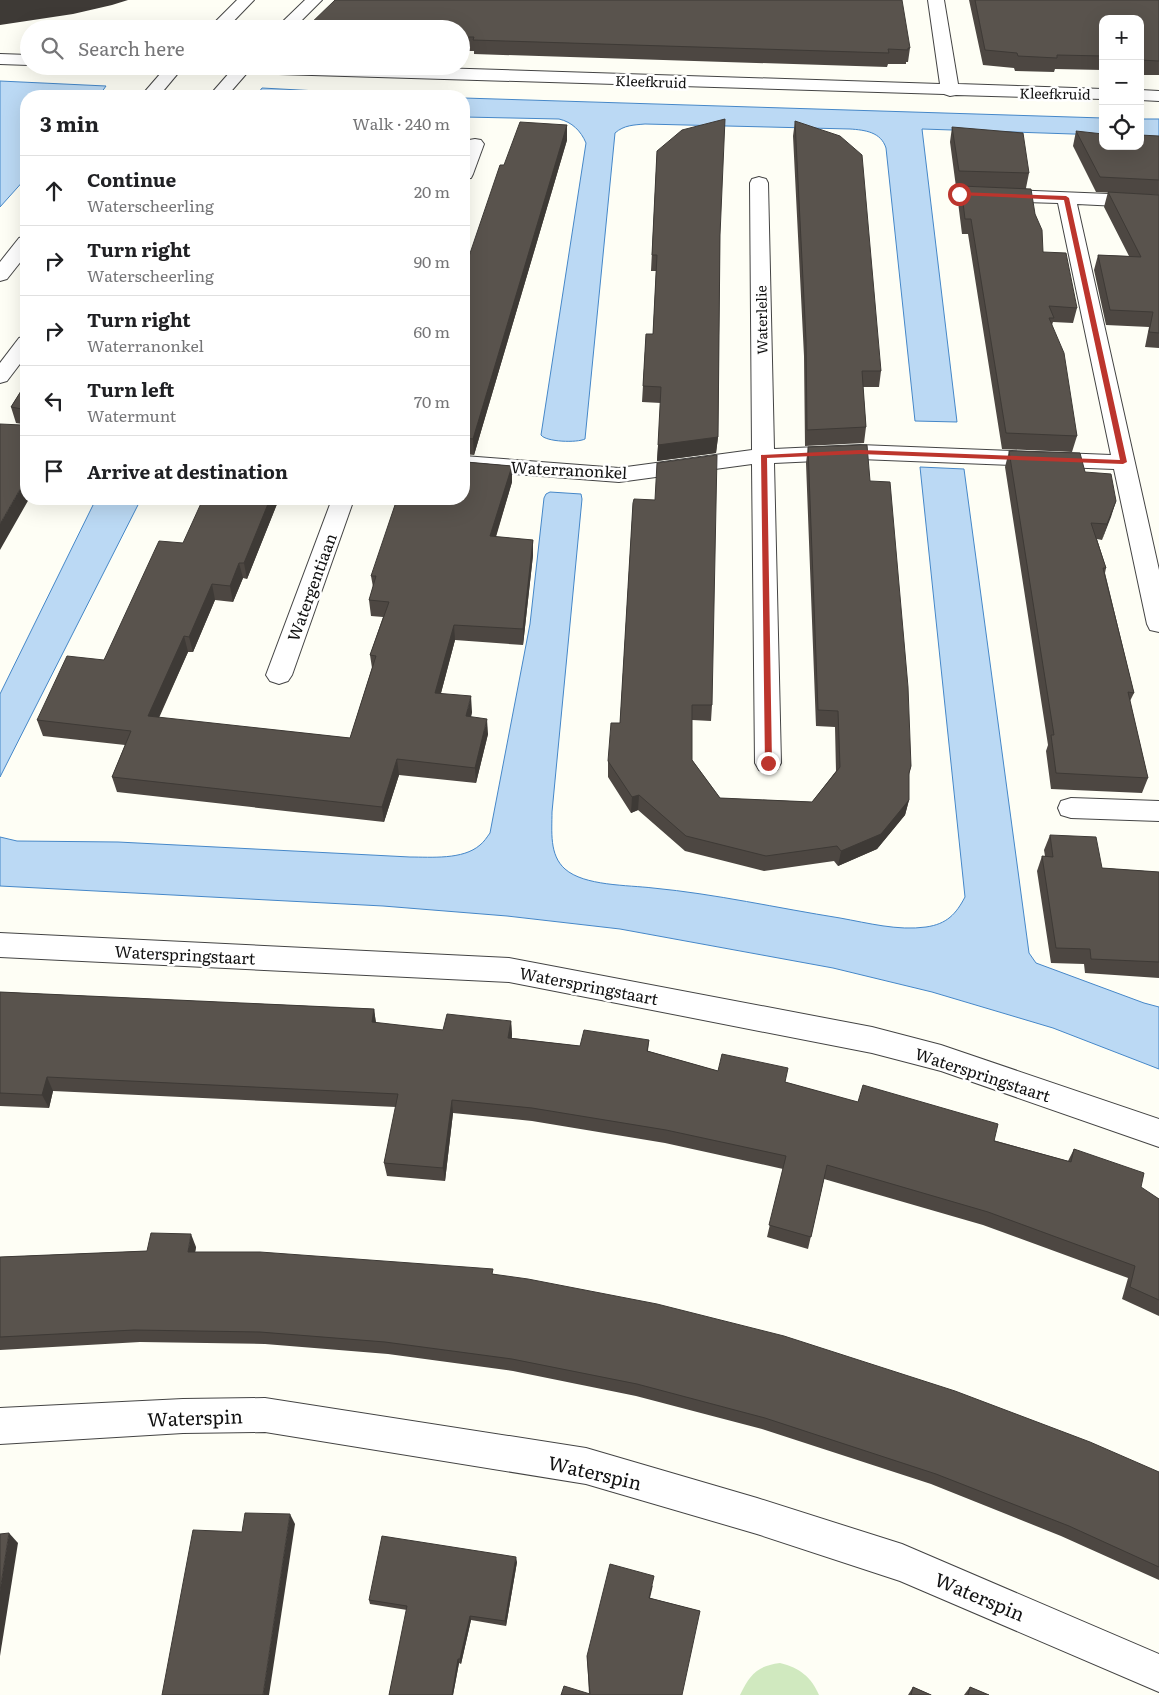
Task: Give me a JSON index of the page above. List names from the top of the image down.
{
  "streets": {
    "street": [
      "Kleefkruid",
      "Waterlelie",
      "Waterranonkel",
      "Watergentiaan",
      "Waterspringstaart",
      "Waterspin"
    ]
  },
  "crossings": [
    ["Waterlelie", "Waterranonkel"]
  ],
  "page": {
    "map_buttons": ["+", "−"],
    "search": "Search here",
    "heading": ["3 min", "Walk · 240 m"],
    "list": [
      ["Continue", "Waterscheerling", "20 m"],
      ["Turn right", "Waterscheerling", "90 m"],
      ["Turn right", "Waterranonkel", "60 m"],
      ["Turn left", "Watermunt", "70 m"],
      "Arrive at destination"
    ]
  }
}
